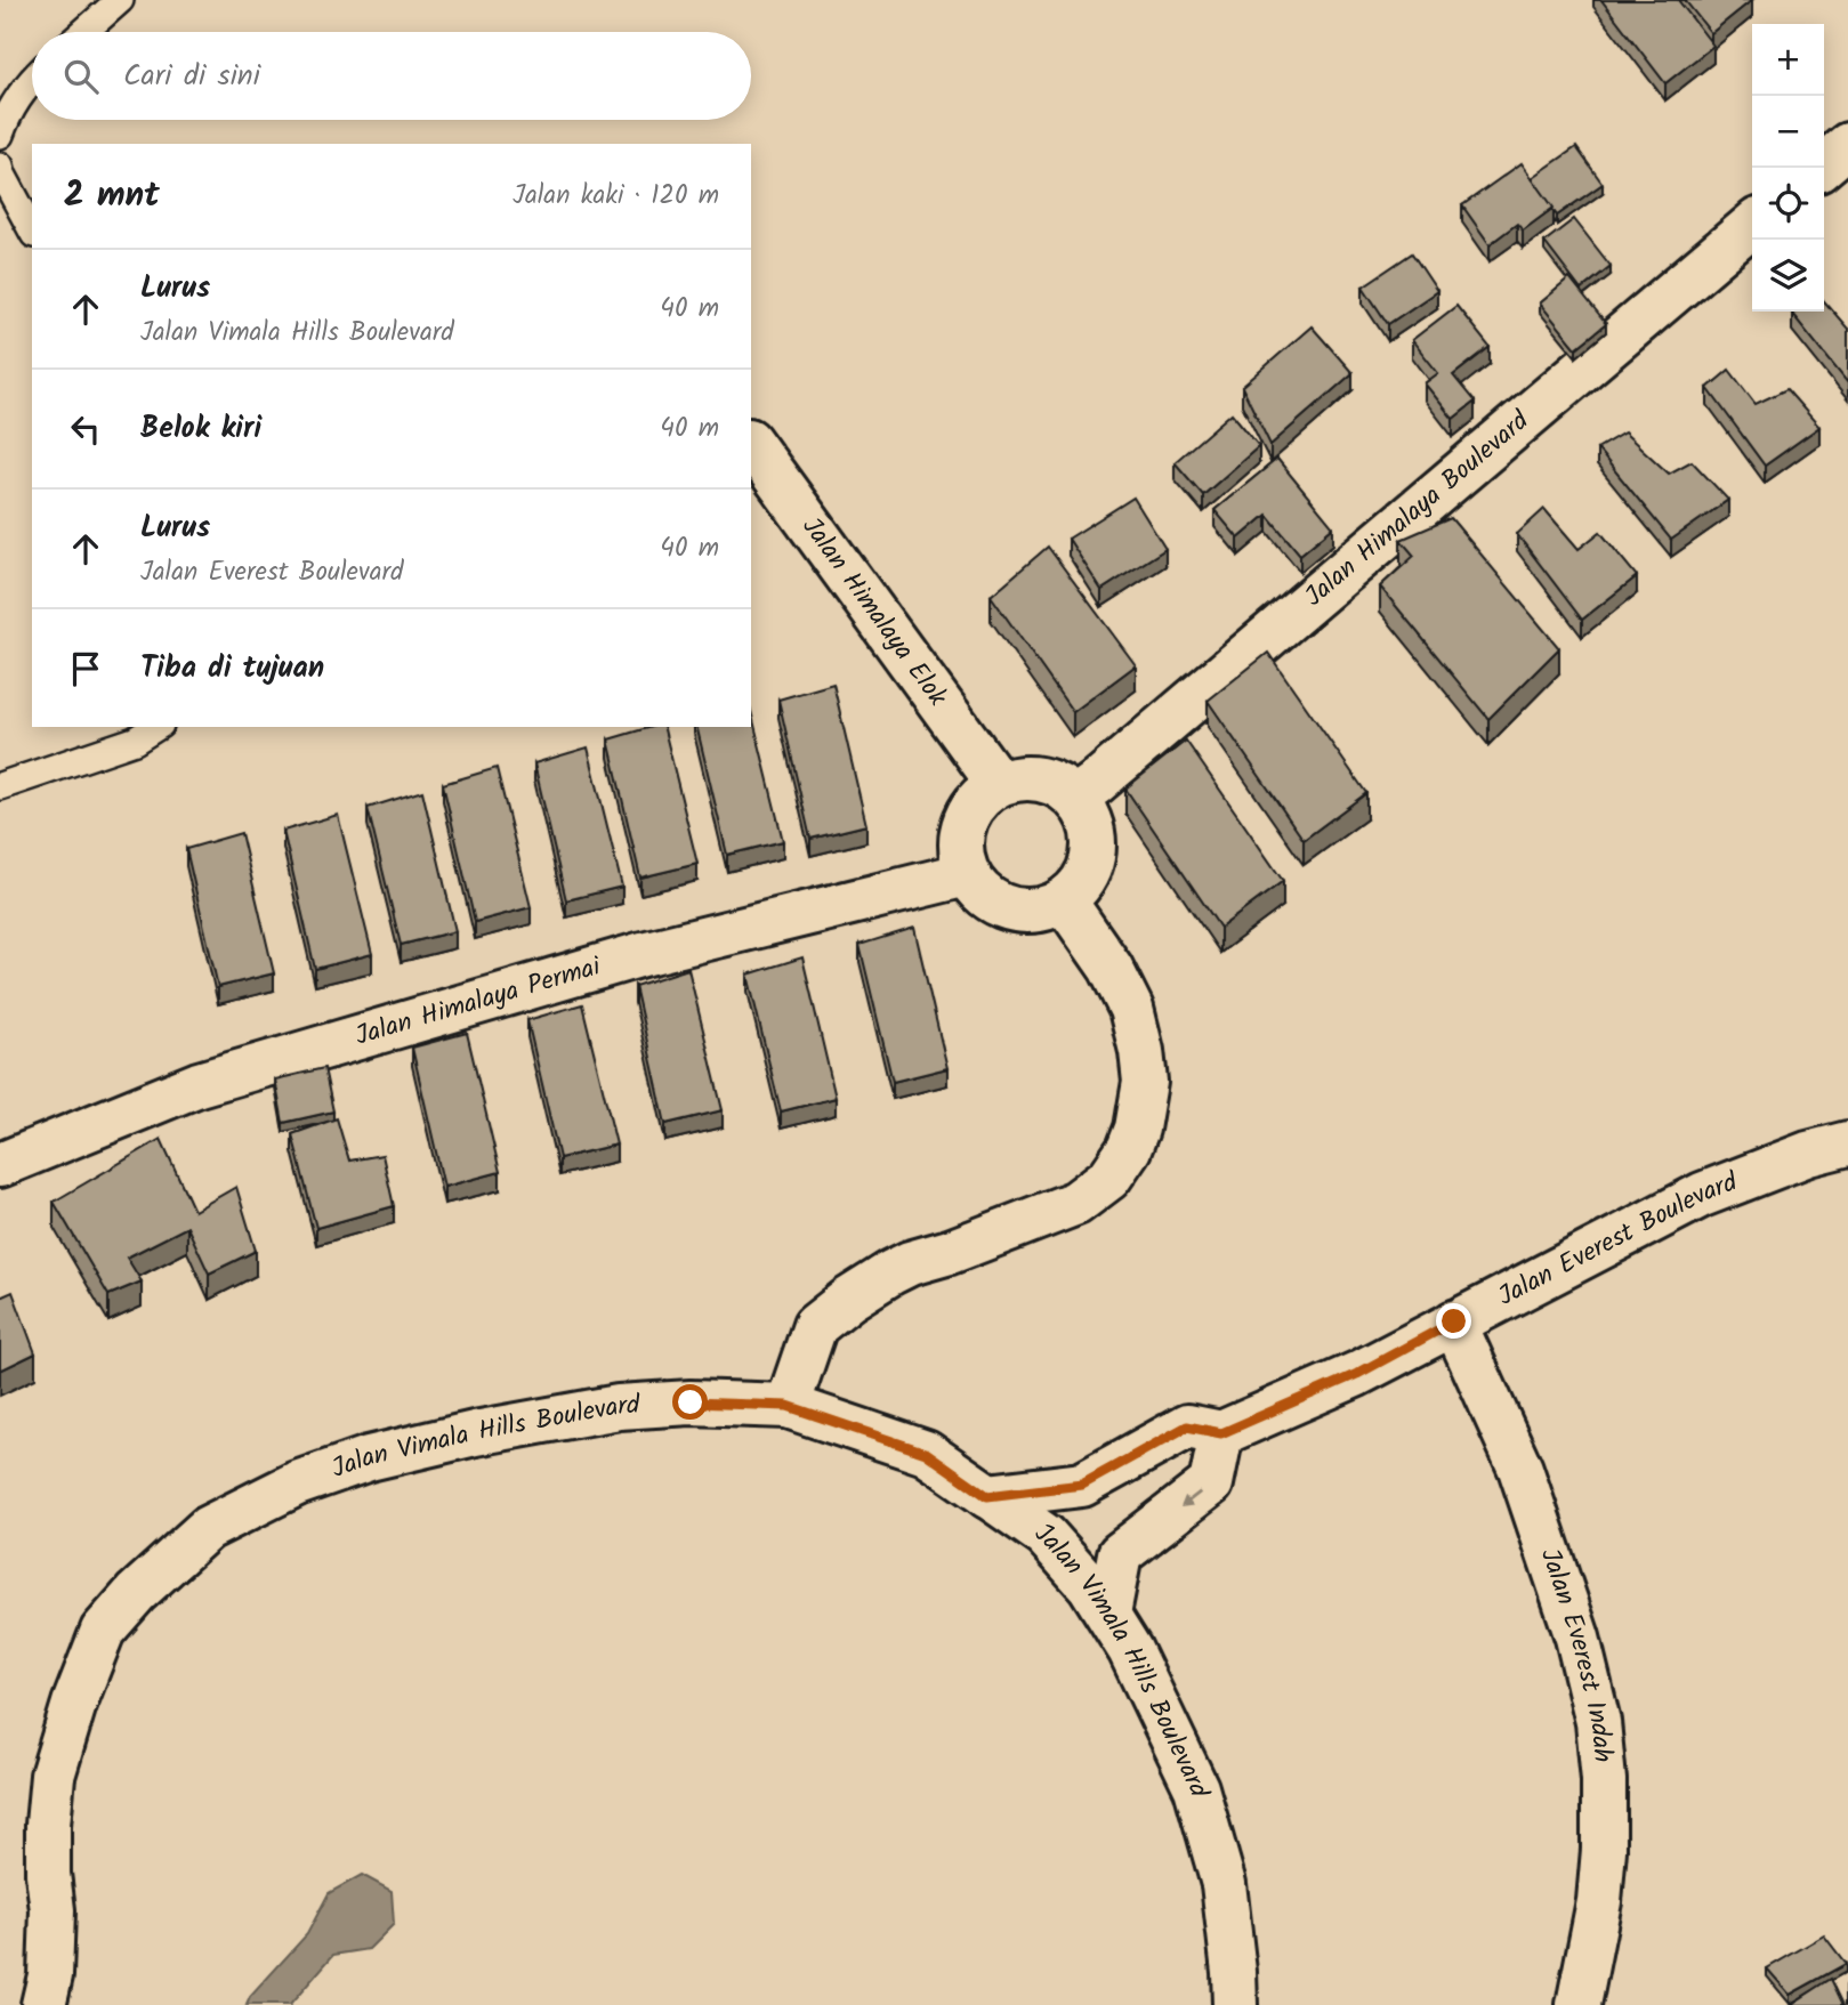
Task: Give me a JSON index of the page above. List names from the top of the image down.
{
  "streets": {
    "street": [
      "Jalan Himalaya Boulevard",
      "Jalan Himalaya Elok",
      "Jalan Himalaya Permai",
      "Jalan Everest Boulevard",
      "Jalan Vimala Hills Boulevard",
      "Jalan Everest Indah"
    ]
  },
  "crossings": [
    ["Jalan Himalaya Boulevard", "Jalan Himalaya Elok"],
    ["Jalan Himalaya Boulevard", "Jalan Himalaya Permai"],
    ["Jalan Himalaya Elok", "Jalan Himalaya Permai"],
    ["Jalan Everest Boulevard", "Jalan Everest Indah"]
  ],
  "page": {
    "map_buttons": ["+", "−"],
    "search": "Cari di sini",
    "heading": ["2 mnt", "Jalan kaki · 120 m"],
    "list": [
      ["Lurus", "Jalan Vimala Hills Boulevard", "40 m"],
      ["Belok kiri", "40 m"],
      ["Lurus", "Jalan Everest Boulevard", "40 m"],
      "Tiba di tujuan"
    ]
  }
}
